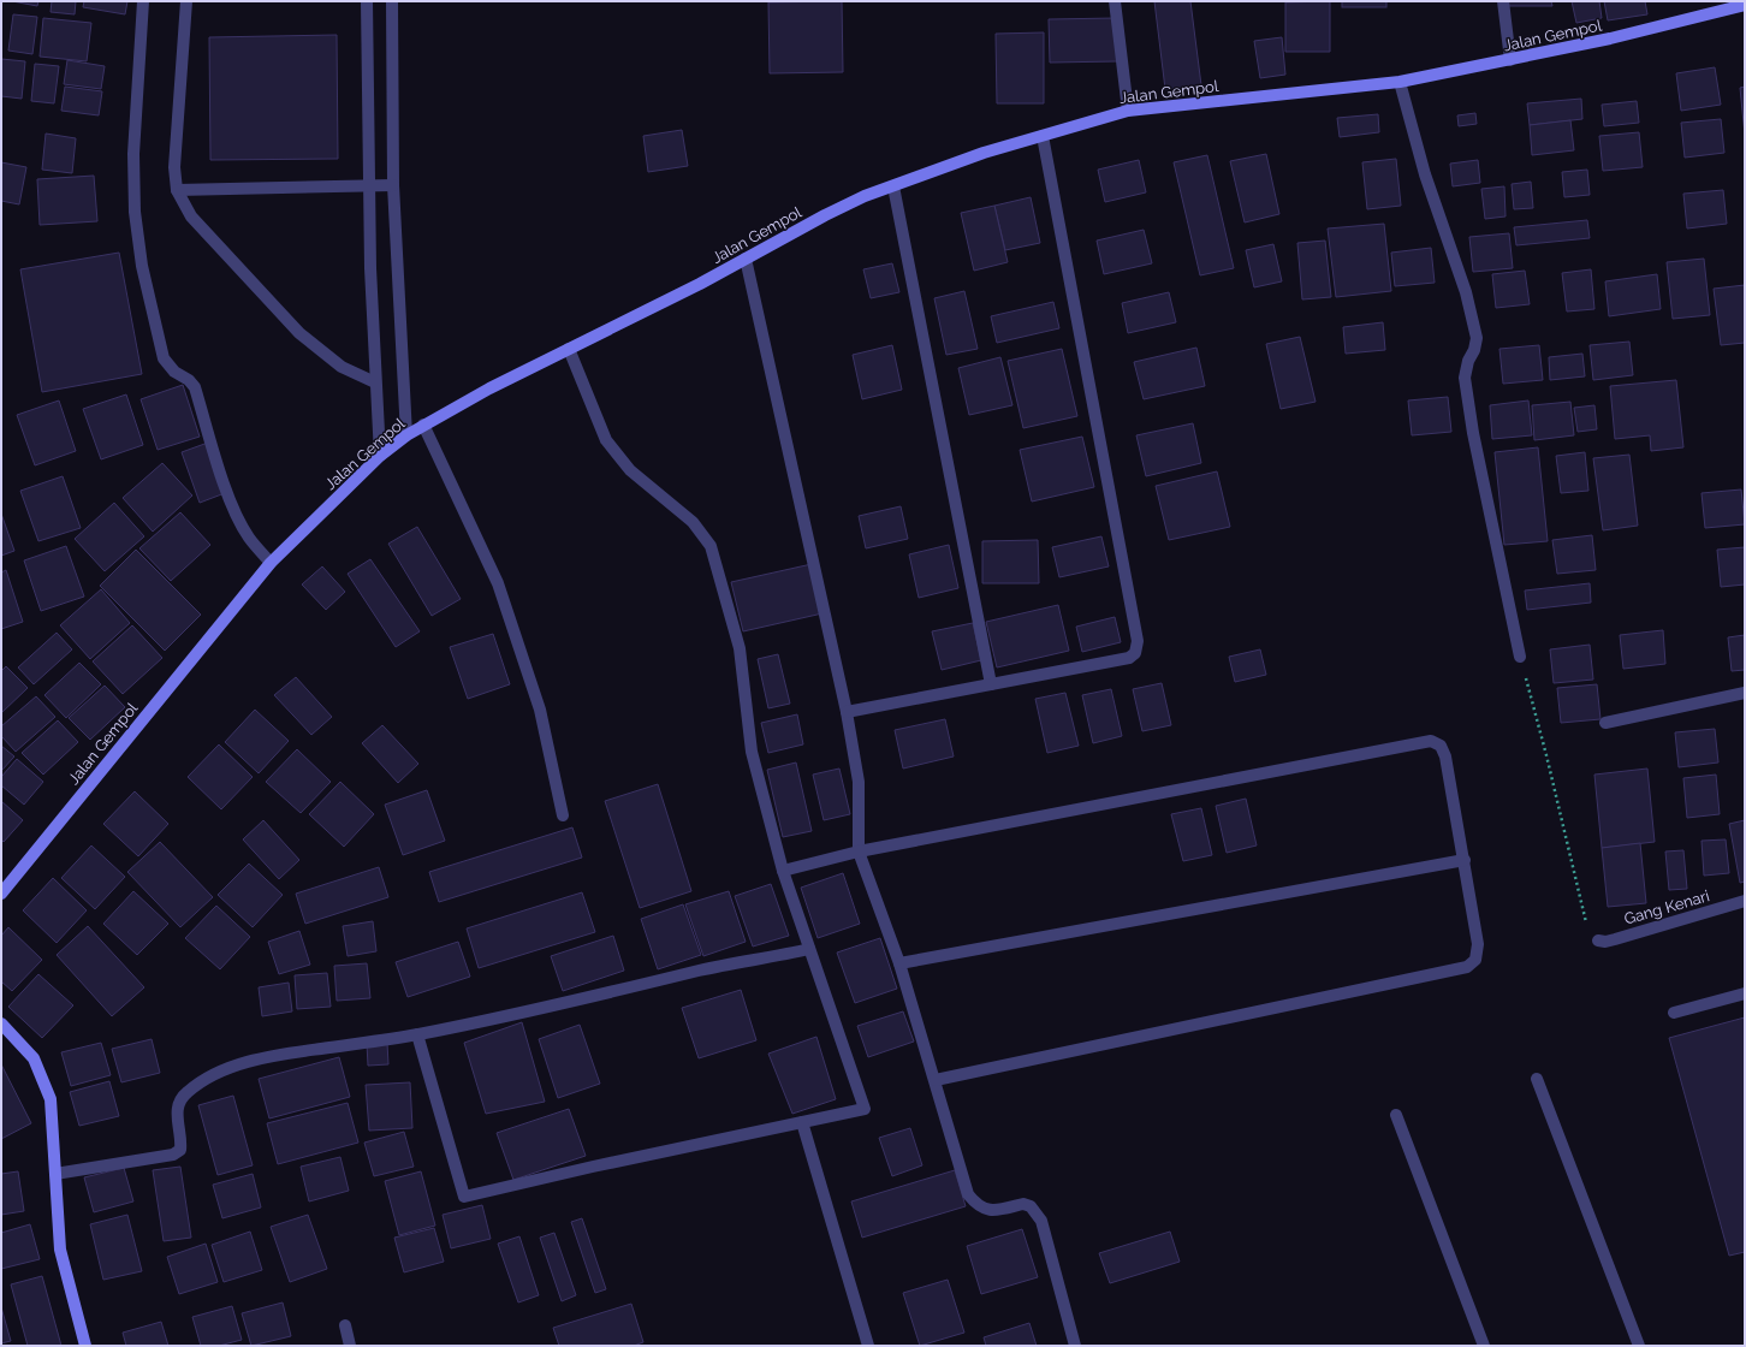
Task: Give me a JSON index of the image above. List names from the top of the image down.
{
  "streets": {
    "main road": ["Jalan Gempol"],
    "street": ["Gang Kenari"]
  }
}
